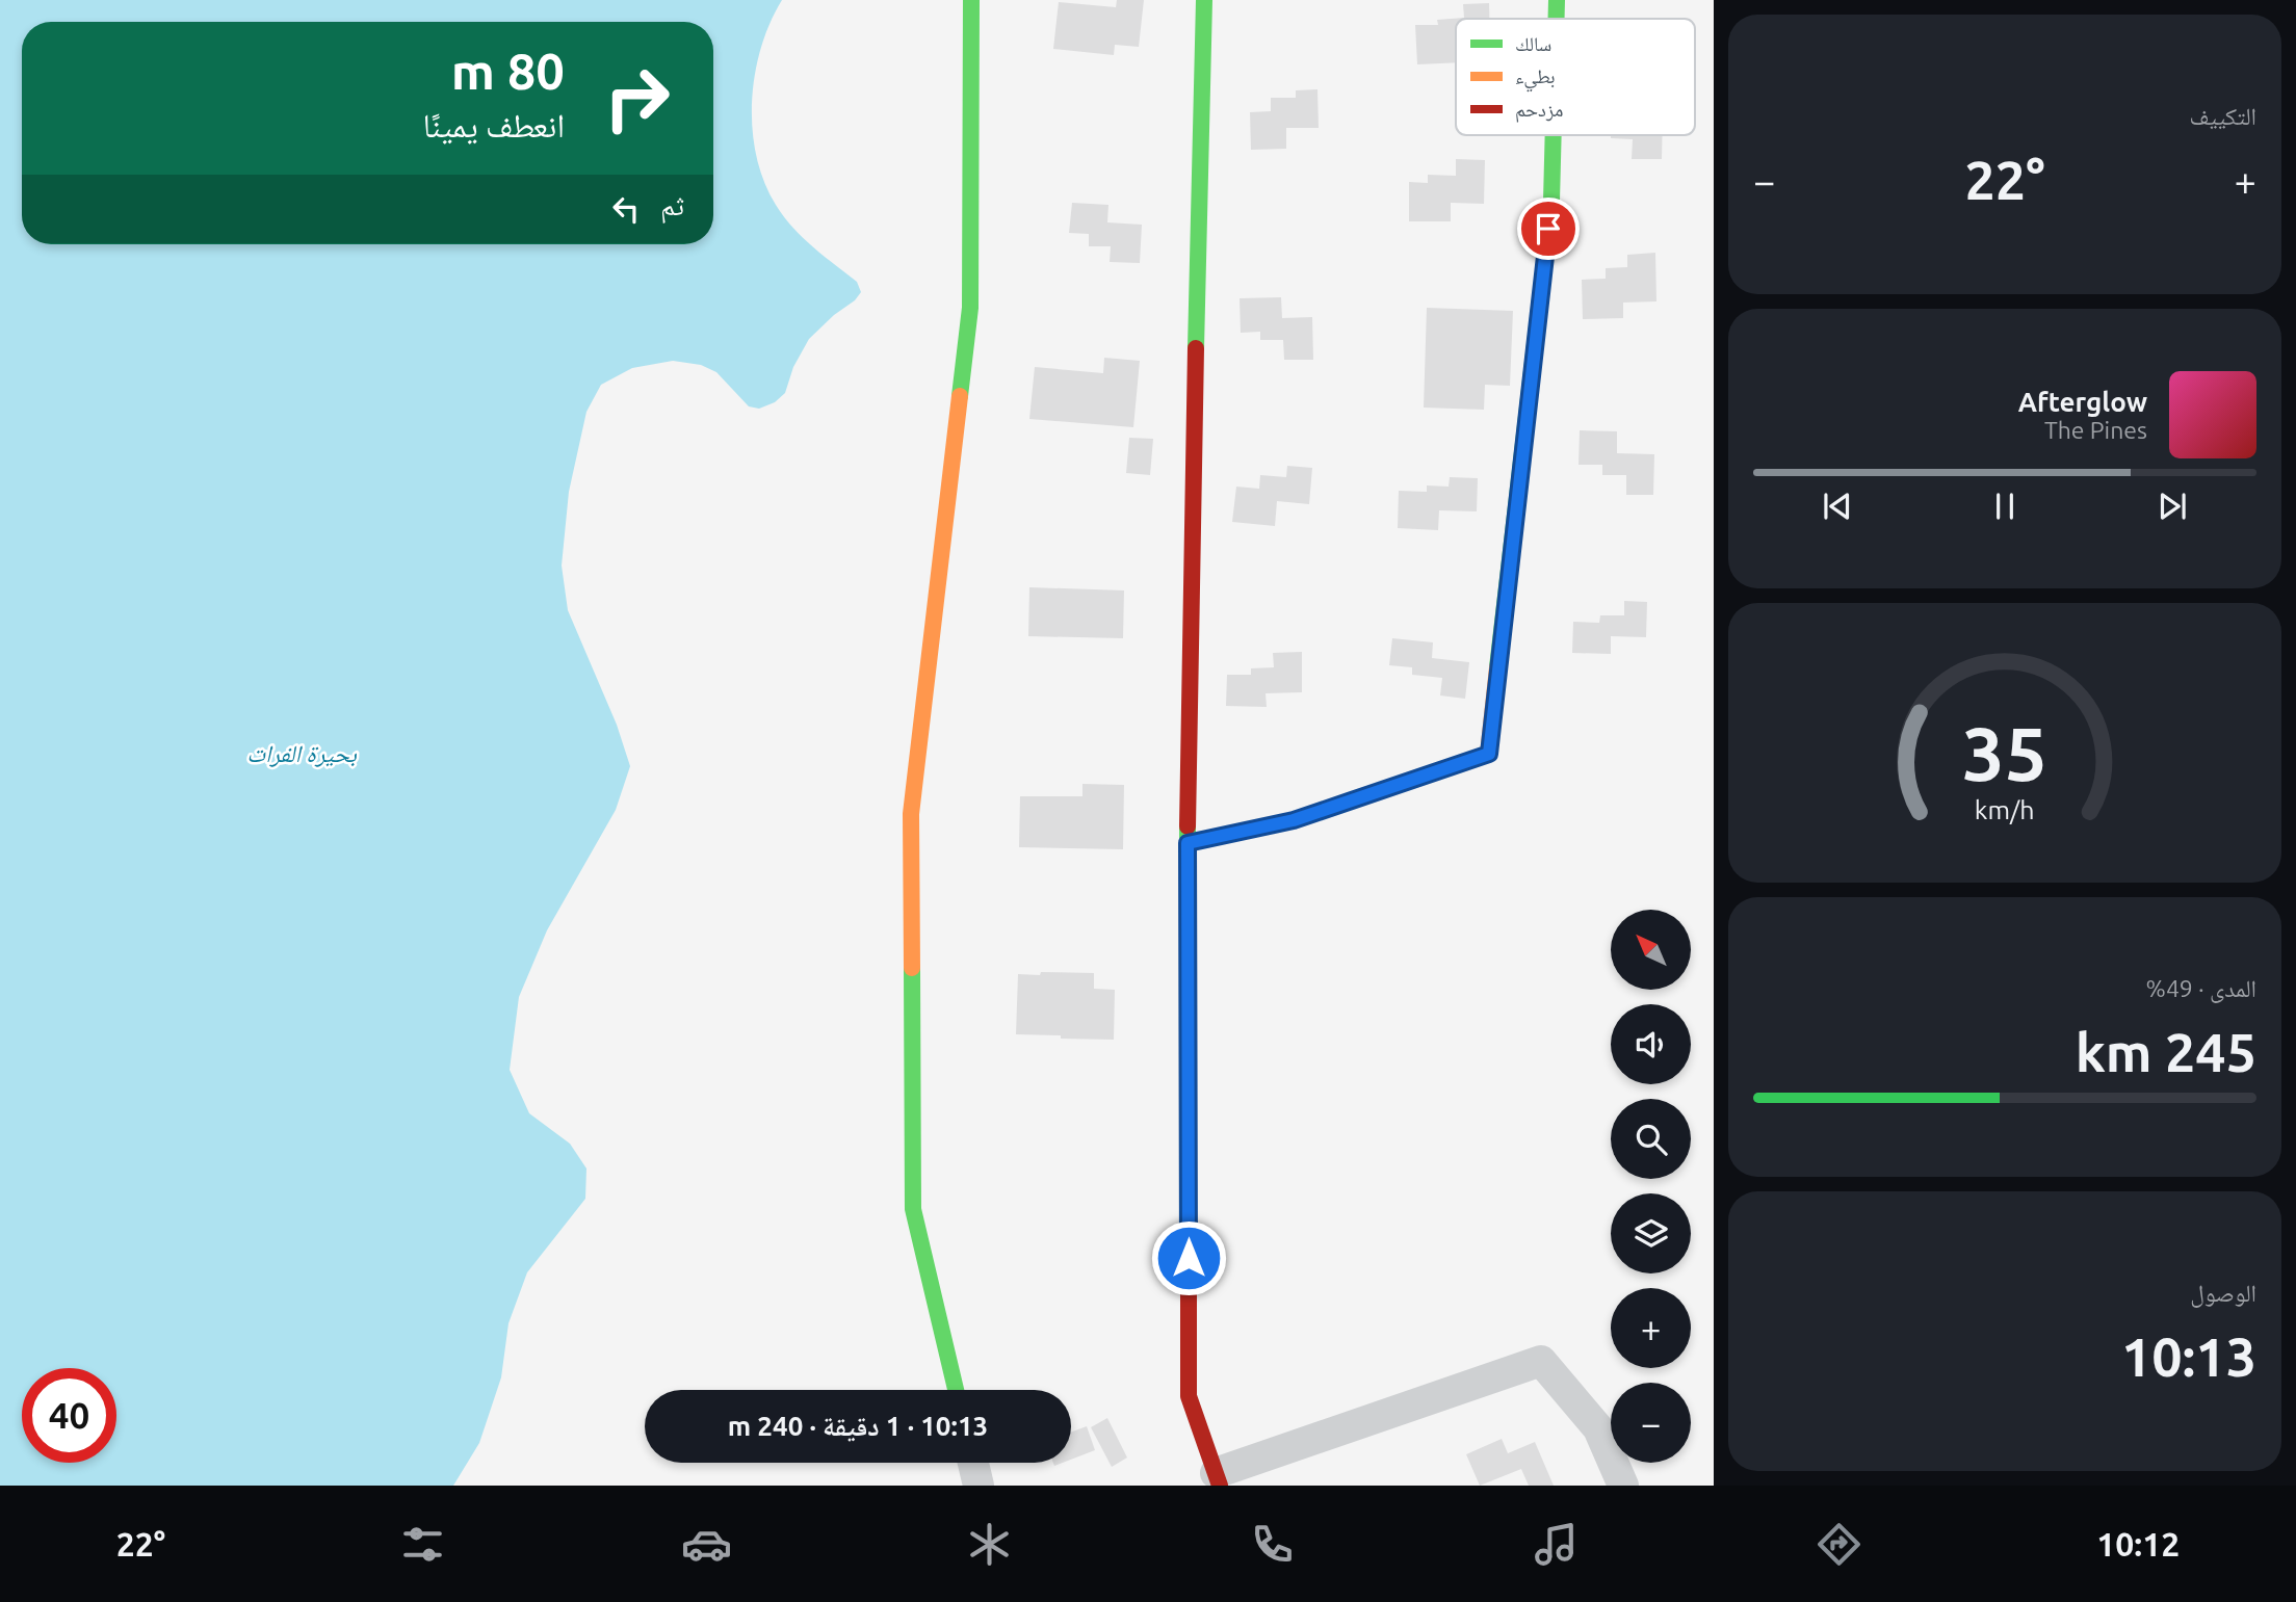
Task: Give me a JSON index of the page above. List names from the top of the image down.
{
  "water": ["بحيرة الفرات"],
  "legend": ["سالك", "بطيء", "مزدحم"],
  "north": "top left",
  "page": {
    "tile": [
      "التكييف",
      ["المدى · 49%", "245 km"],
      ["الوصول", "10:13"]
    ],
    "turn": ["80 m", "انعطف يمينًا"],
    "heat": ["−", "22°", "+"],
    "then": "ثم",
    "song": ["Afterglow", "The Pines"],
    "map_buttons": ["+", "−"],
    "limit": "40",
    "trip": "10:13 · 1 دقيقة · 240 m",
    "tabs": ["10:12", "22°"],
    "gauge": ["35", "km/h"]
  }
}
